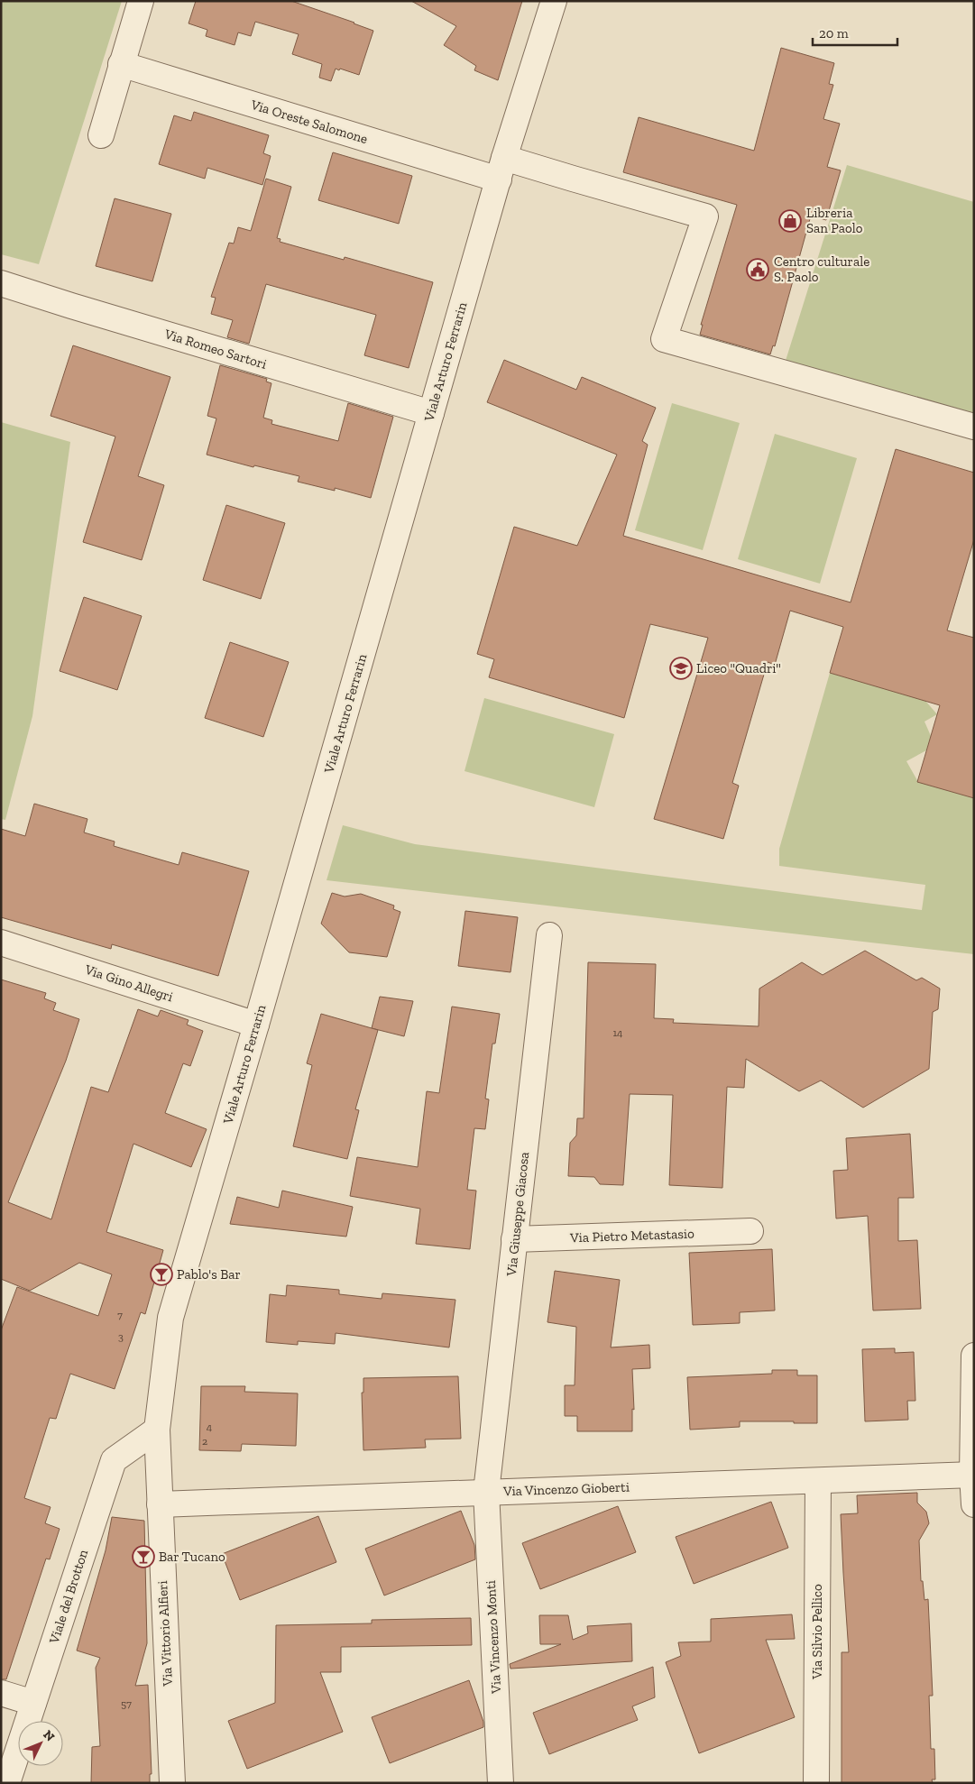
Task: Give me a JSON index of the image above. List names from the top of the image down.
{
  "streets": {
    "street": [
      "Via Oreste Salomone",
      "Via Romeo Sartori",
      "Viale Arturo Ferrarin",
      "Via Gino Allegri",
      "Via Giuseppe Giacosa",
      "Via Pietro Metastasio",
      "Via Vincenzo Gioberti",
      "Viale del Brotton",
      "Via Silvio Pellico",
      "Via Vittorio Alfieri",
      "Via Vincenzo Monti"
    ]
  },
  "crossings": [
    ["Via Oreste Salomone", "Viale Arturo Ferrarin"],
    ["Via Romeo Sartori", "Viale Arturo Ferrarin"],
    ["Viale Arturo Ferrarin", "Via Gino Allegri"],
    ["Viale Arturo Ferrarin", "Viale del Brotton"],
    ["Viale Arturo Ferrarin", "Via Vittorio Alfieri"],
    ["Via Giuseppe Giacosa", "Via Pietro Metastasio"],
    ["Via Giuseppe Giacosa", "Via Vincenzo Gioberti"],
    ["Via Giuseppe Giacosa", "Via Vincenzo Monti"],
    ["Via Vincenzo Gioberti", "Via Silvio Pellico"],
    ["Via Vincenzo Gioberti", "Via Vittorio Alfieri"],
    ["Via Vincenzo Gioberti", "Via Vincenzo Monti"],
    ["Viale del Brotton", "Via Vittorio Alfieri"]
  ],
  "places": {
    "shop": ["Libreria San Paolo"],
    "public building": ["Centro culturale S. Paolo"],
    "school or university": ["Liceo \"Quadri\""],
    "bar": ["Pablo's Bar", "Bar Tucano"]
  },
  "house_numbers": [
    "14",
    "7",
    "3",
    "4",
    "2",
    "57"
  ],
  "scale_bar": "20 m",
  "north": "top right"
}
